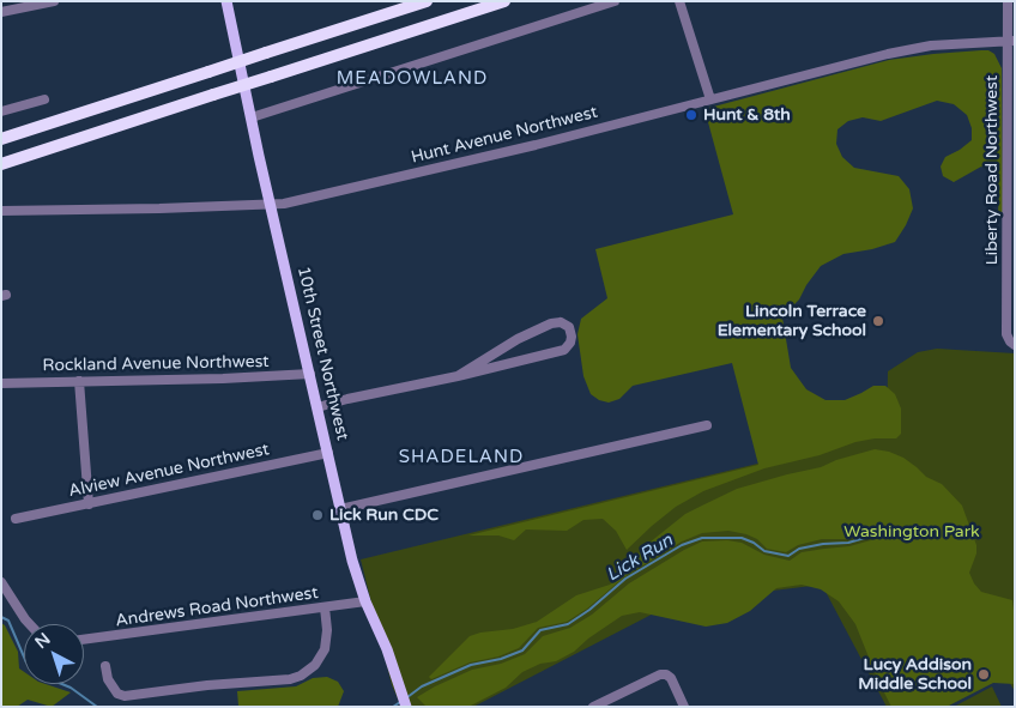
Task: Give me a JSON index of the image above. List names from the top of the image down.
{
  "streets": {
    "main road": ["10th Street Northwest"],
    "street": [
      "Hunt Avenue Northwest",
      "Liberty Road Northwest",
      "Rockland Avenue Northwest",
      "Alview Avenue Northwest",
      "Andrews Road Northwest"
    ]
  },
  "crossings": [
    ["Hunt Avenue Northwest", "Liberty Road Northwest"],
    ["Hunt Avenue Northwest", "10th Street Northwest"],
    ["10th Street Northwest", "Rockland Avenue Northwest"],
    ["10th Street Northwest", "Alview Avenue Northwest"],
    ["10th Street Northwest", "Andrews Road Northwest"]
  ],
  "districts": ["MEADOWLAND", "SHADELAND"],
  "water": ["Lick Run"],
  "parks": ["Washington Park"],
  "places": [
    "Hunt & 8th",
    "Lincoln Terrace Elementary School",
    "Lick Run CDC",
    "Lucy Addison Middle School"
  ],
  "north": "top left"
}
